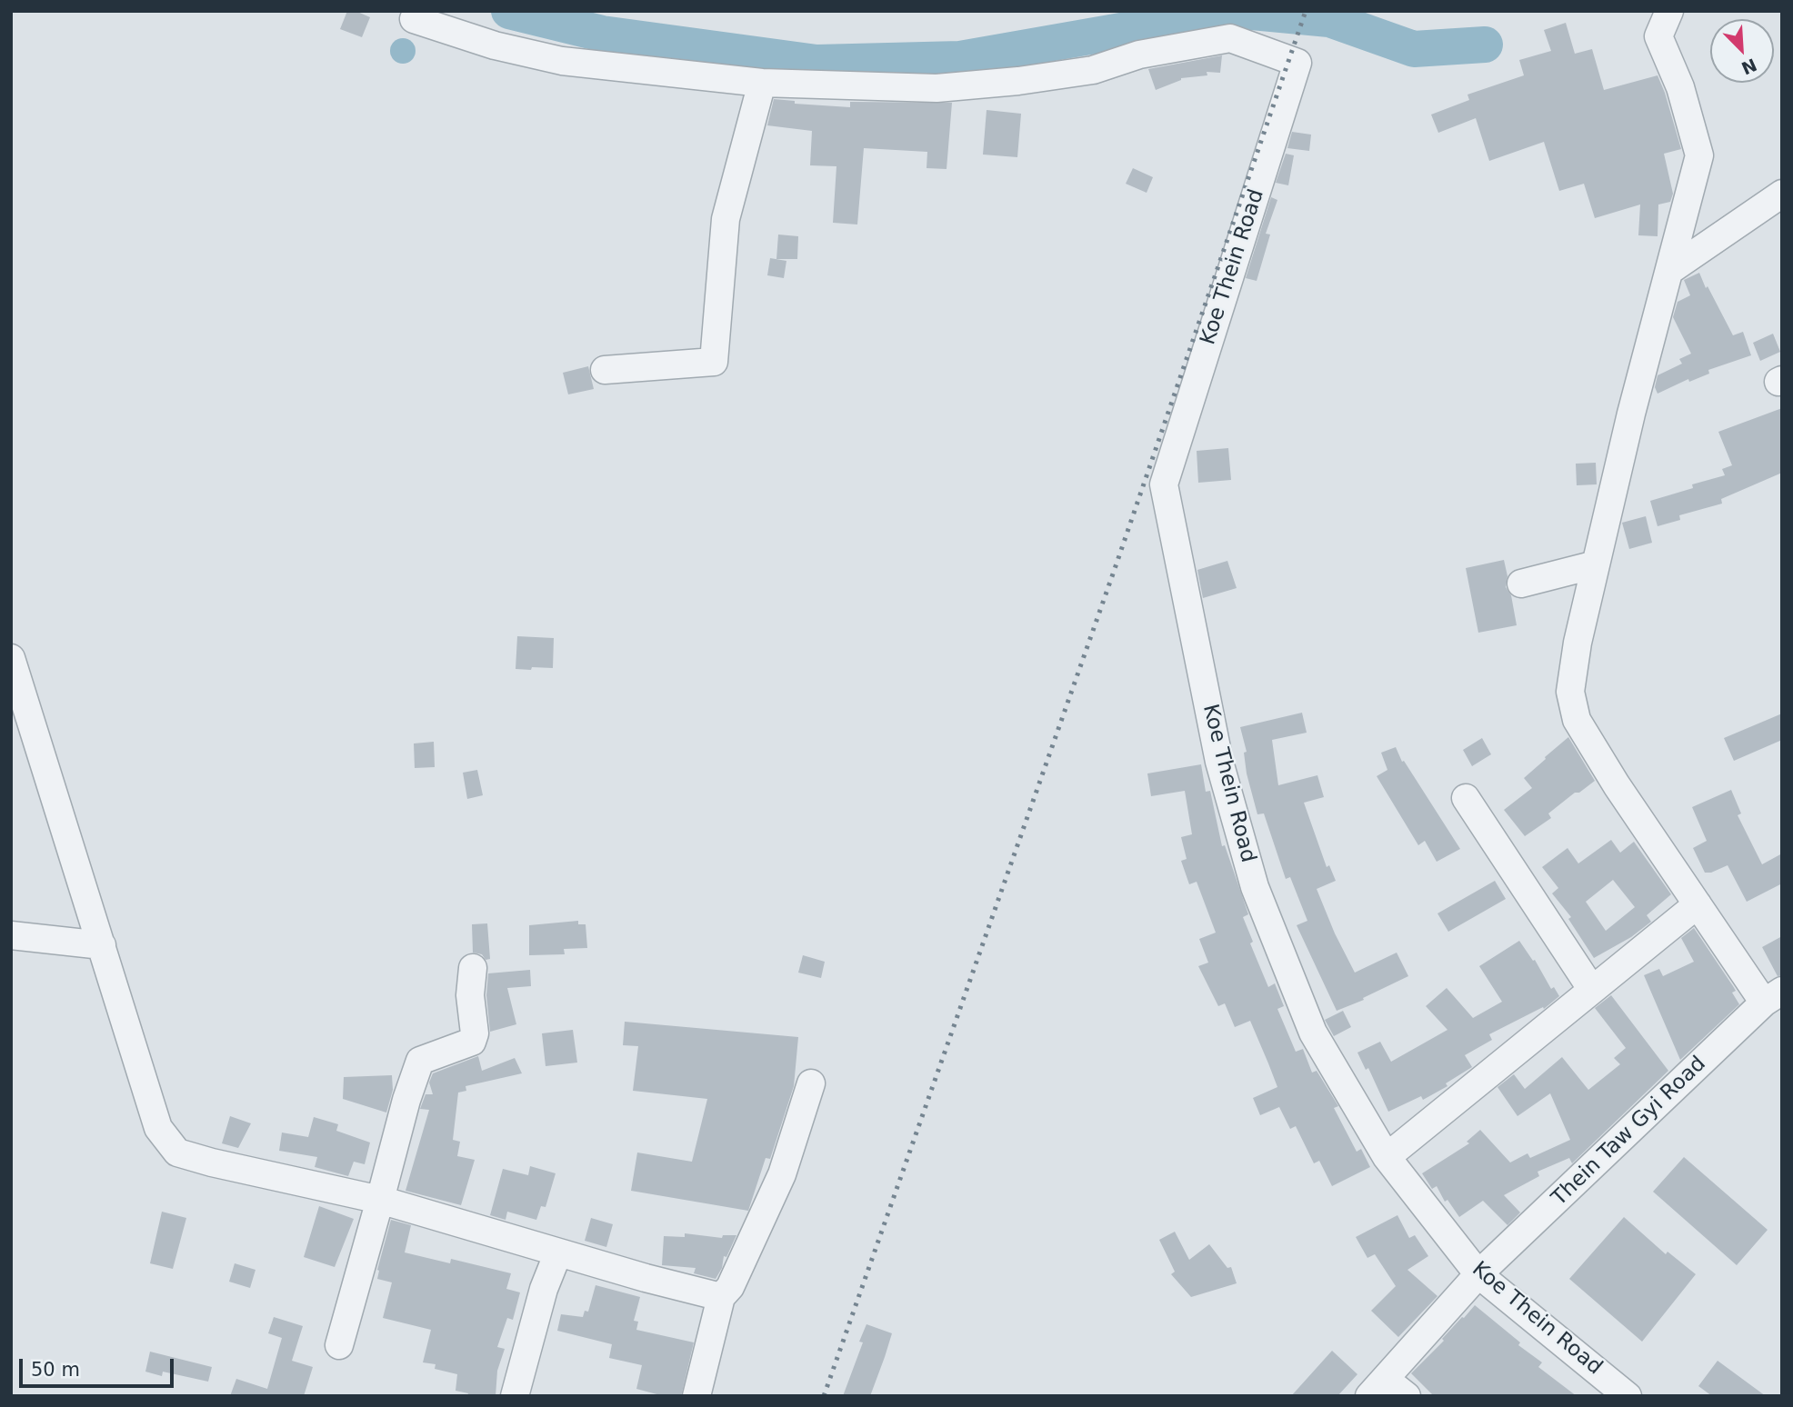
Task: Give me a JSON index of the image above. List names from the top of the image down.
{
  "streets": {
    "street": ["Koe Thein Road", "Thein Taw Gyi Road"]
  },
  "crossings": [
    ["Koe Thein Road", "Thein Taw Gyi Road"]
  ],
  "scale_bar": "50 m",
  "north": "bottom right"
}
